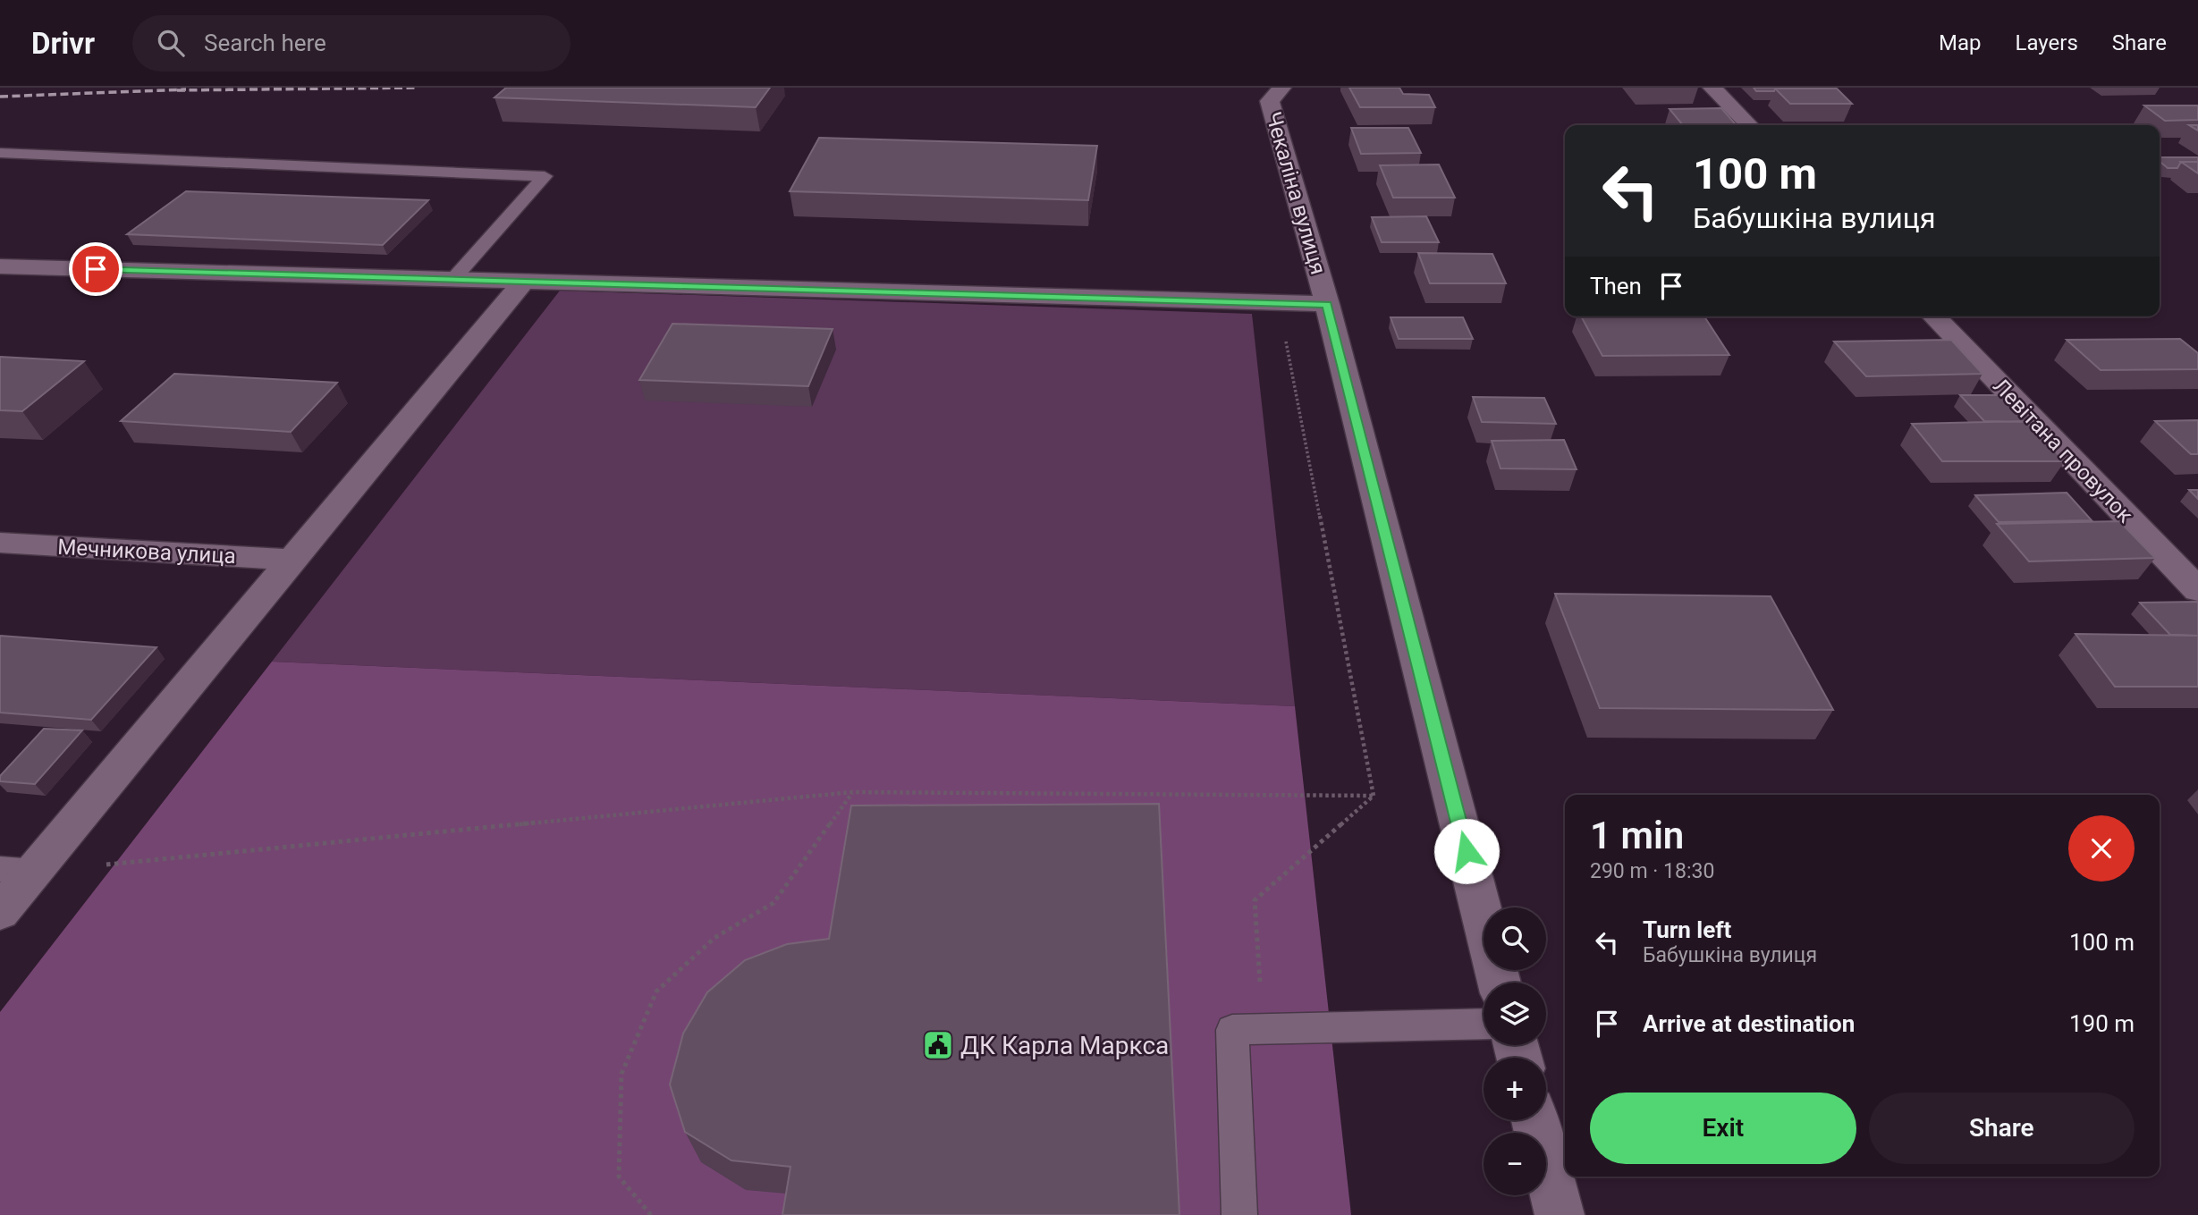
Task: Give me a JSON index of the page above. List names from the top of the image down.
{
  "streets": {
    "street": ["Чекаліна вулиця", "Левітана провулок", "Мечникова улица"]
  },
  "places": {
    "public building": ["ДК Карла Маркса"]
  },
  "page": {
    "header": "Drivr",
    "search": "Search here",
    "nav": ["Map", "Layers", "Share"],
    "turn": ["100 m", "Бабушкіна вулиця"],
    "then": "Then",
    "heading": ["1 min", "290 m · 18:30"],
    "list": [
      {
        "name": "Turn left",
        "note": "Бабушкіна вулиця",
        "value": "100 m"
      },
      {
        "name": "Arrive at destination",
        "value": "190 m"
      }
    ],
    "map_buttons": ["+", "−"],
    "buttons": ["Exit", "Share"]
  }
}
